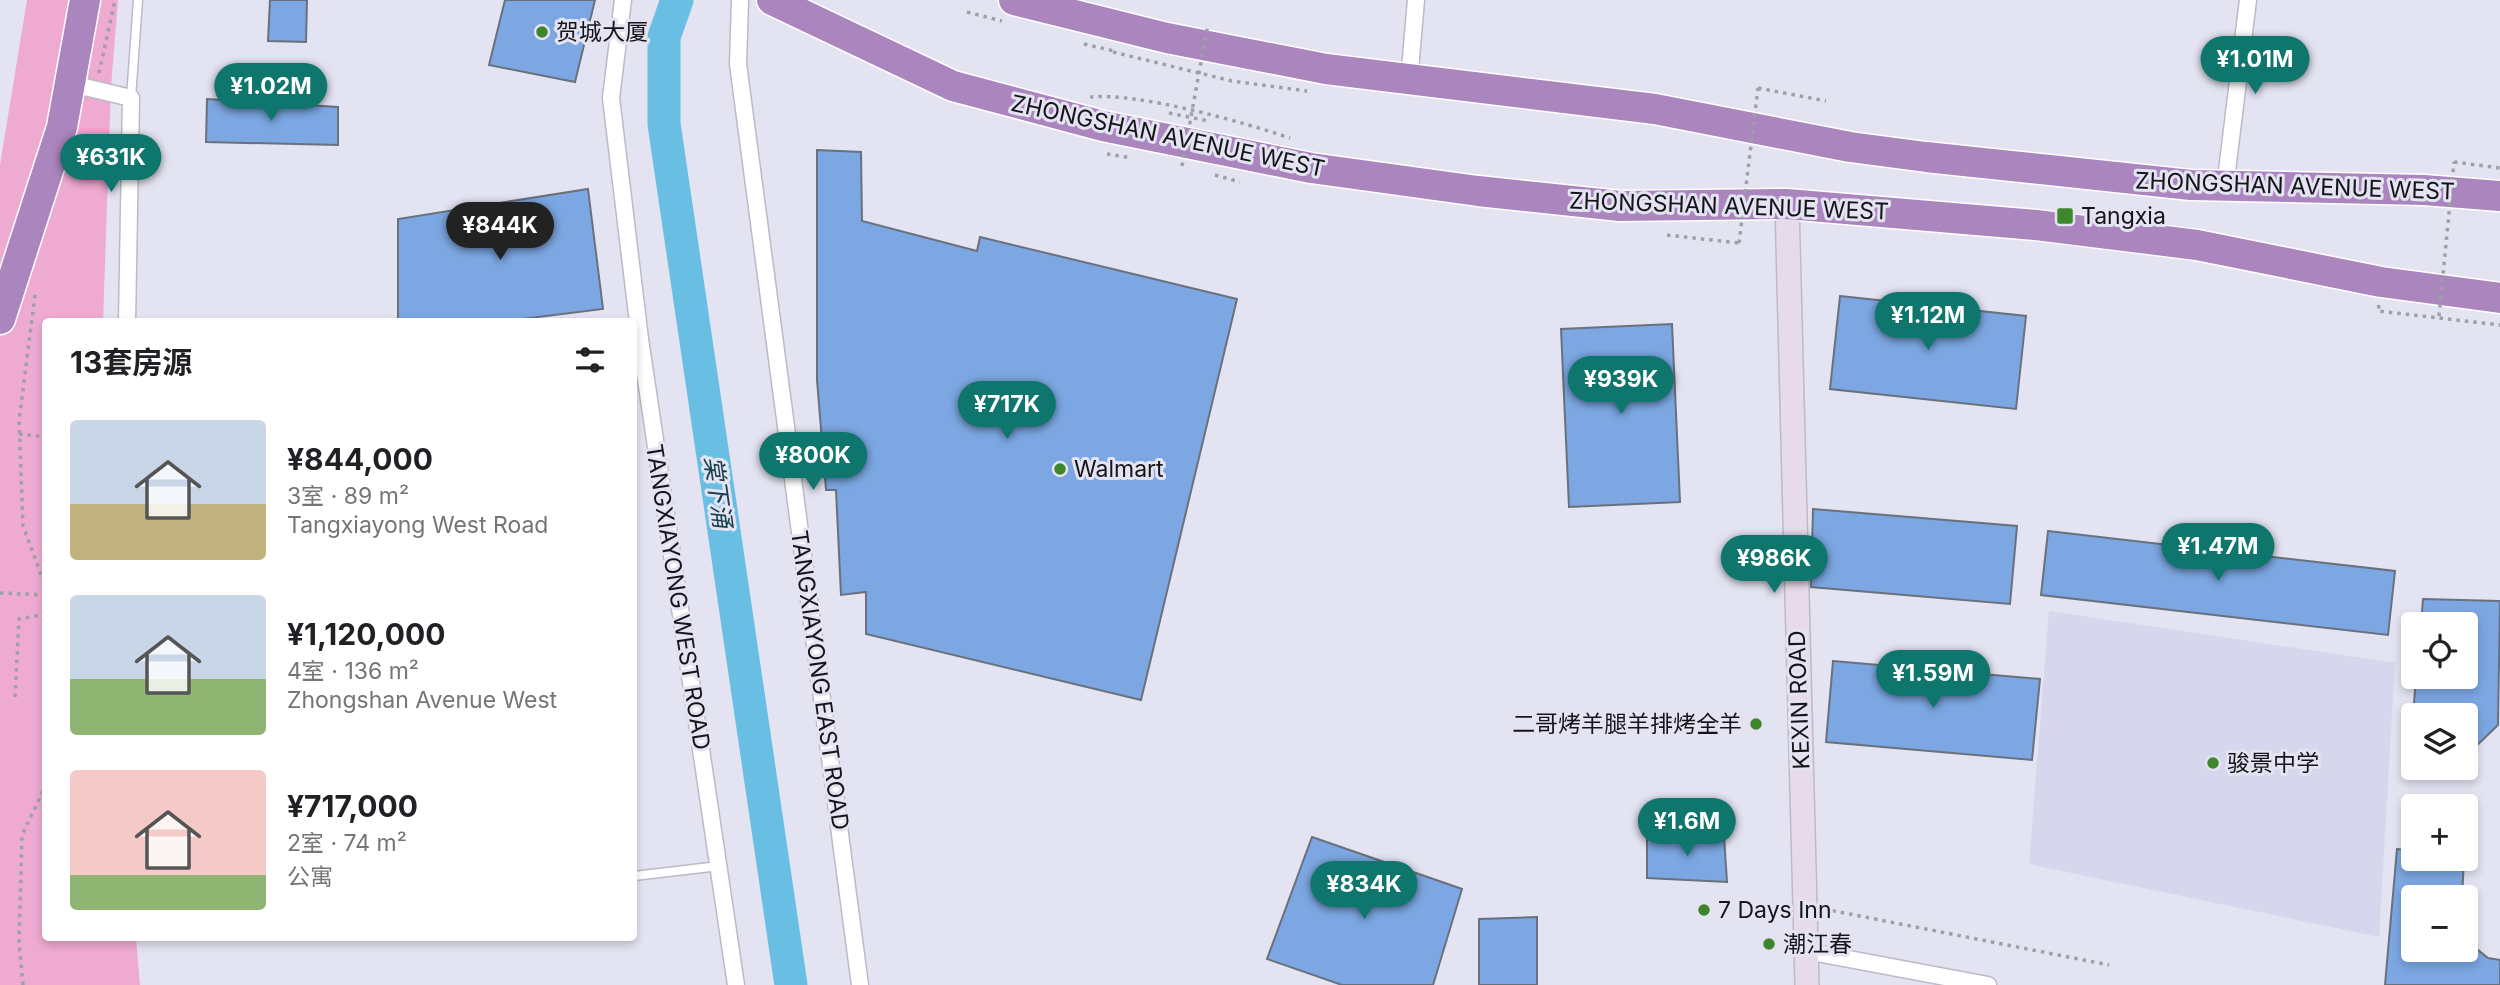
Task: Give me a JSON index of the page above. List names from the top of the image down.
{
  "streets": {
    "highway": ["ZHONGSHAN AVENUE WEST"],
    "street": ["TANGXIAYONG WEST ROAD", "TANGXIAYONG EAST ROAD", "KEXIN ROAD"]
  },
  "crossings": [
    ["ZHONGSHAN AVENUE WEST", "KEXIN ROAD"]
  ],
  "water": ["棠下涌"],
  "places": {
    "other": [
      "贺城大厦",
      "Walmart",
      "二哥烤羊腿羊排烤全羊",
      "骏景中学",
      "7 Days Inn",
      "潮江春"
    ],
    "transit": ["Tangxia"]
  },
  "page": {
    "price": [
      "¥1.01M",
      "¥1.02M",
      "¥631K",
      "¥844K",
      "¥1.12M",
      "¥939K",
      "¥717K",
      "¥800K",
      "¥1.47M",
      "¥986K",
      "¥1.59M",
      "¥1.6M",
      "¥834K"
    ],
    "heading": "13套房源",
    "list": [
      {
        "name": "¥844,000",
        "note": "3室 · 89 m² · Tangxiayong West Road"
      },
      {
        "name": "¥1,120,000",
        "note": "4室 · 136 m² · Zhongshan Avenue West"
      },
      {
        "name": "¥717,000",
        "note": "2室 · 74 m² · 公寓"
      }
    ],
    "map_buttons": ["+", "−"]
  }
}
